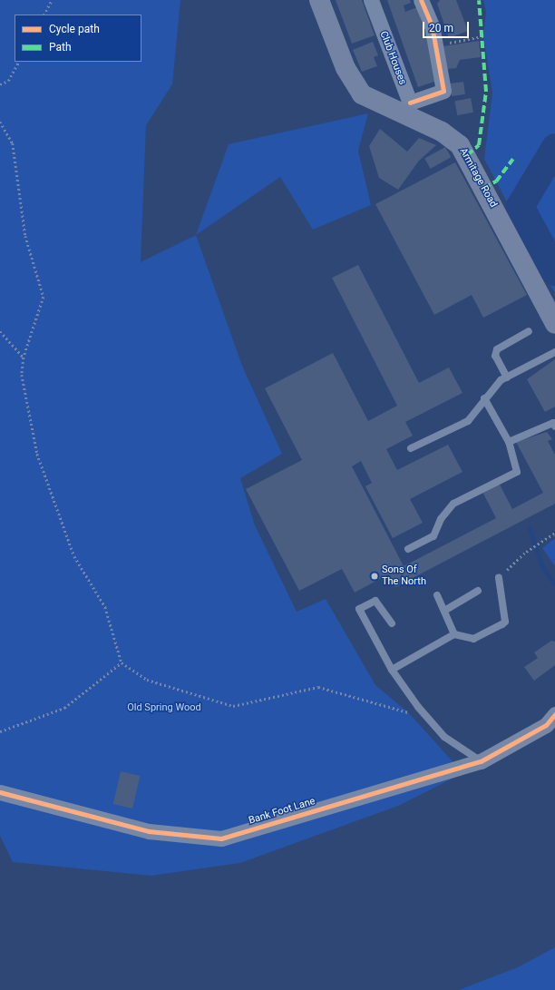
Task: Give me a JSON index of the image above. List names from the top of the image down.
{
  "streets": {
    "main road": ["Armitage Road"],
    "street": ["Club Houses", "Bank Foot Lane"]
  },
  "crossings": [
    ["Club Houses", "Armitage Road"]
  ],
  "parks": ["Old Spring Wood"],
  "places": ["Sons Of The North"],
  "legend": ["Cycle path", "Path"],
  "scale_bar": "20 m"
}
